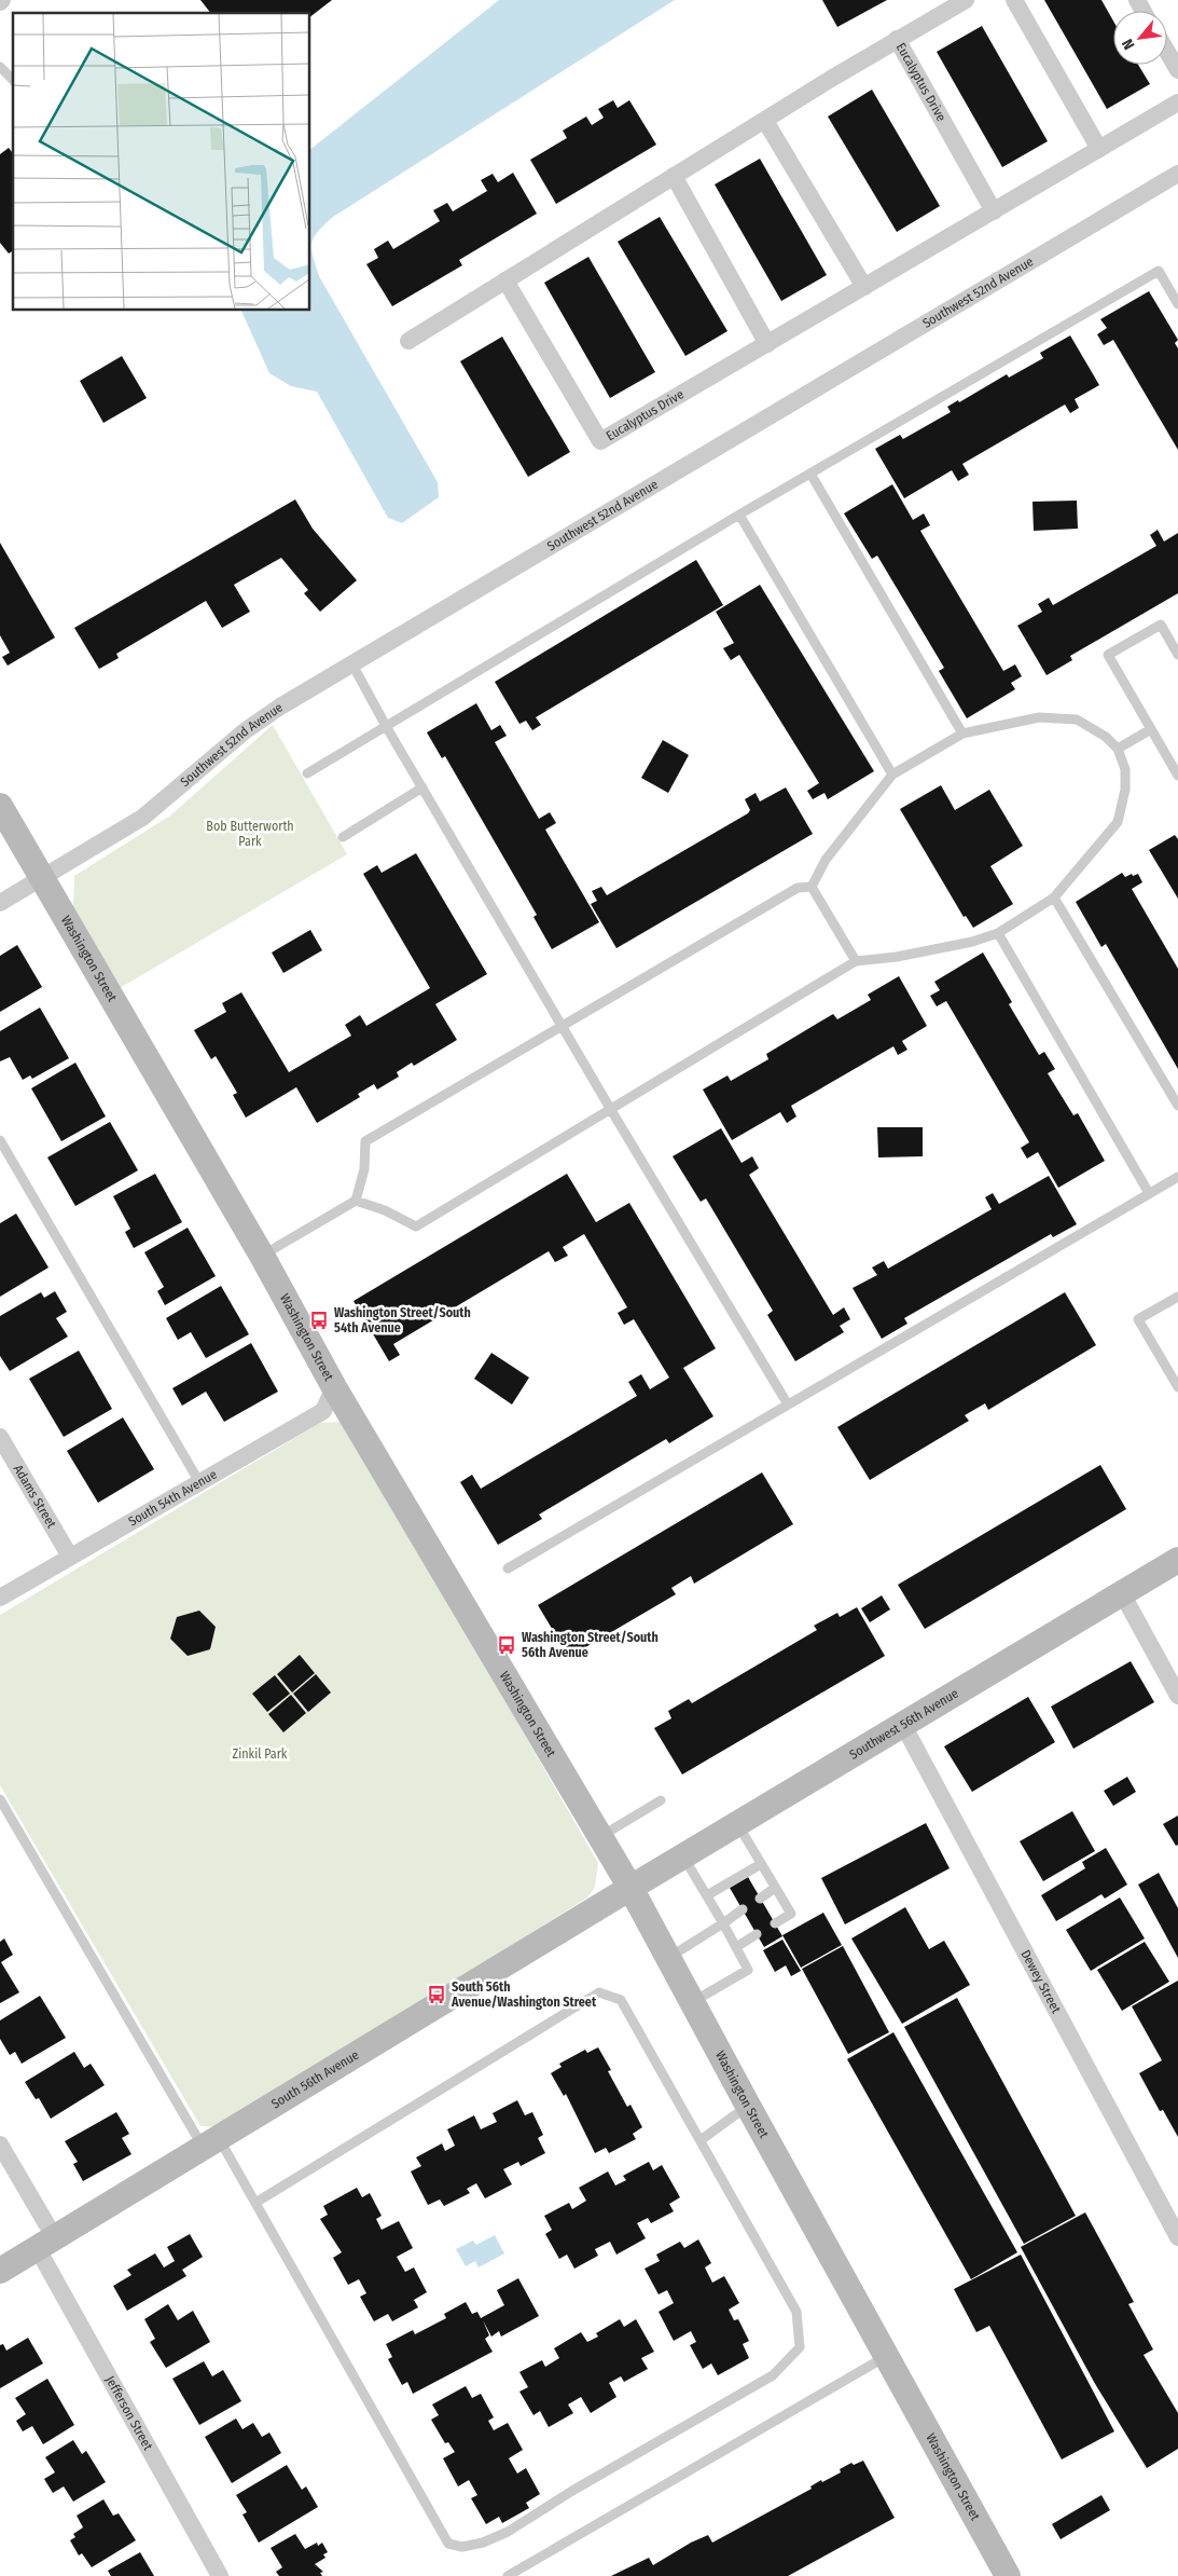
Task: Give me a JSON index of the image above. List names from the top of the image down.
{
  "streets": {
    "street": [
      "Eucalyptus Drive",
      "Southwest 52nd Avenue",
      "Washington Street",
      "Adams Street",
      "South 54th Avenue",
      "Southwest 56th Avenue",
      "Dewey Street",
      "South 56th Avenue",
      "Jefferson Street"
    ]
  },
  "crossings": [
    ["Southwest 52nd Avenue", "Washington Street"],
    ["Washington Street", "South 54th Avenue"],
    ["Washington Street", "Southwest 56th Avenue"],
    ["Washington Street", "South 56th Avenue"],
    ["Adams Street", "South 54th Avenue"],
    ["Southwest 56th Avenue", "Dewey Street"],
    ["Southwest 56th Avenue", "South 56th Avenue"],
    ["South 56th Avenue", "Jefferson Street"]
  ],
  "parks": ["Bob Butterworth Park", "Zinkil Park"],
  "places": {
    "bus stop": ["Washington Street/South 54th Avenue", "Washington Street/South 56th Avenue", "South 56th Avenue/Washington Street"]
  },
  "north": "bottom left"
}
